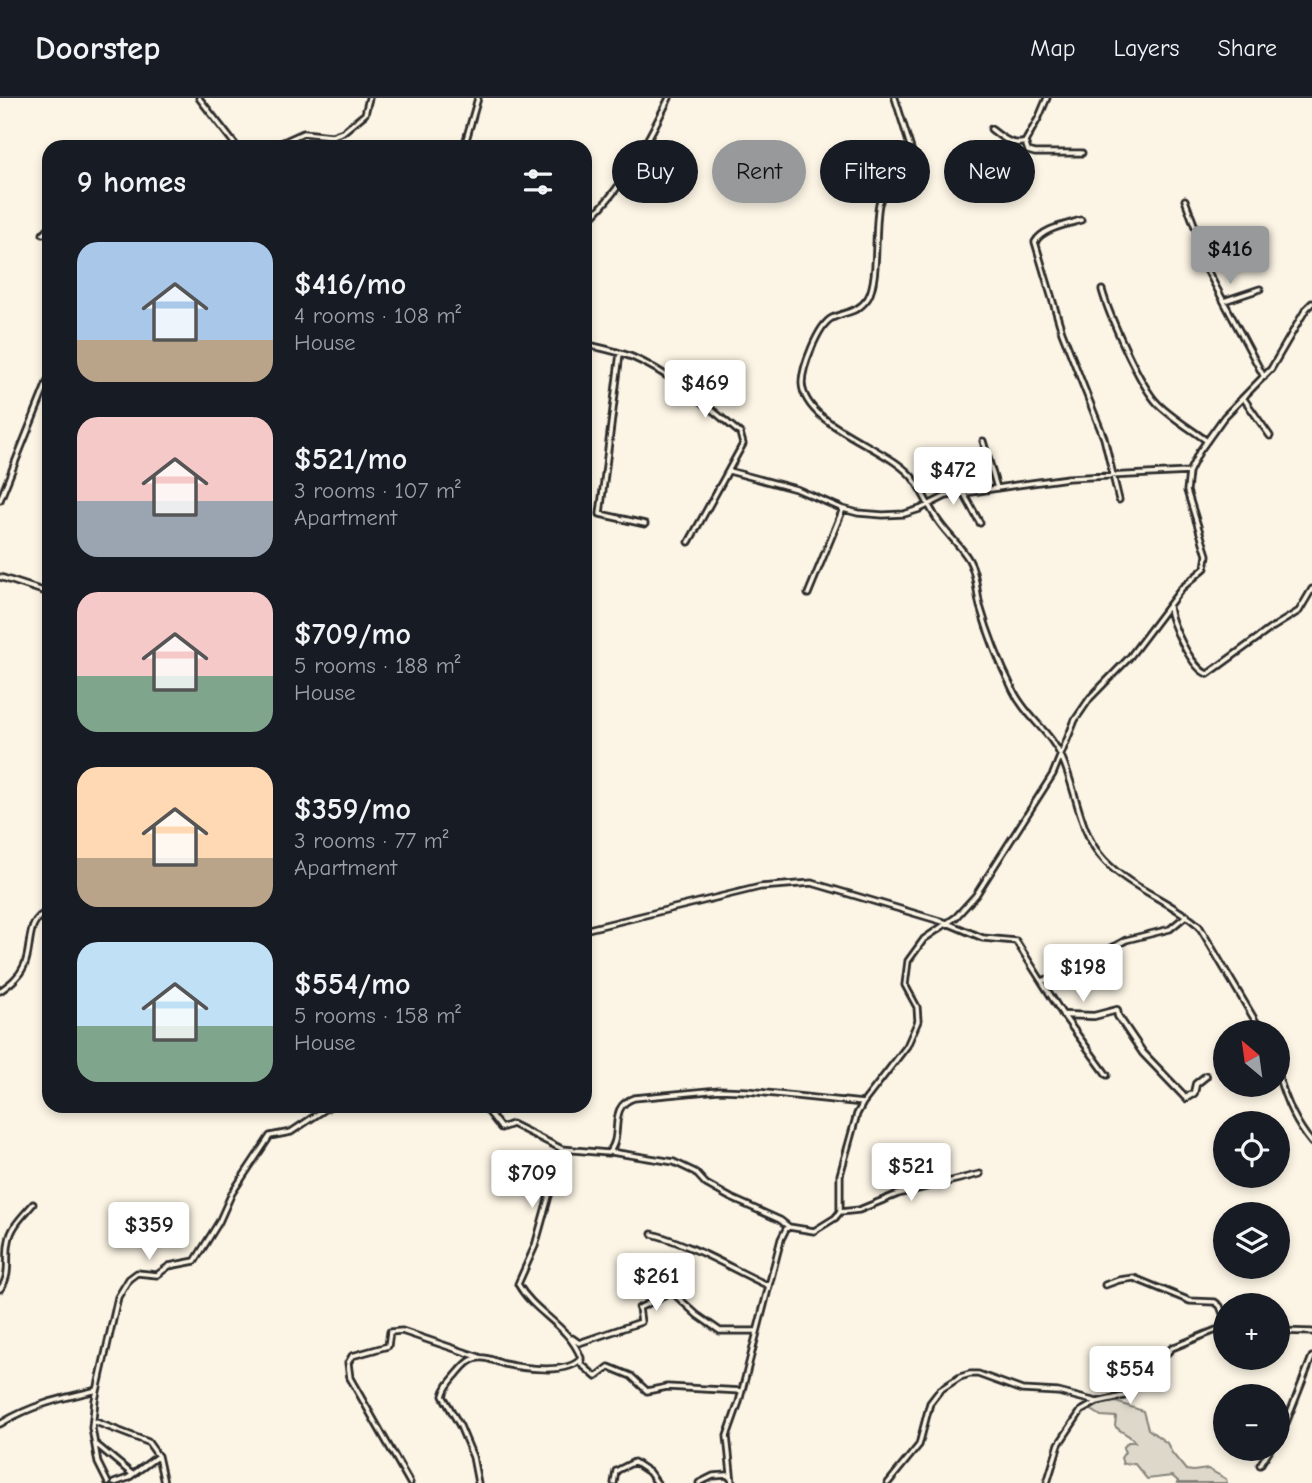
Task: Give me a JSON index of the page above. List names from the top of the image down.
{
  "north": "top left",
  "page": {
    "header": "Doorstep",
    "nav": ["Map", "Layers", "Share"],
    "chip": [
      "Buy",
      "Rent",
      "Filters",
      "New"
    ],
    "heading": "9 homes",
    "list": [
      {
        "name": "$416/mo",
        "note": "4 rooms · 108 m² · House"
      },
      {
        "name": "$521/mo",
        "note": "3 rooms · 107 m² · Apartment"
      },
      {
        "name": "$709/mo",
        "note": "5 rooms · 188 m² · House"
      },
      {
        "name": "$359/mo",
        "note": "3 rooms · 77 m² · Apartment"
      },
      {
        "name": "$554/mo",
        "note": "5 rooms · 158 m² · House"
      }
    ],
    "price": [
      "$416",
      "$469",
      "$472",
      "$198",
      "$521",
      "$709",
      "$359",
      "$261",
      "$554"
    ],
    "map_buttons": ["+", "−"]
  }
}
